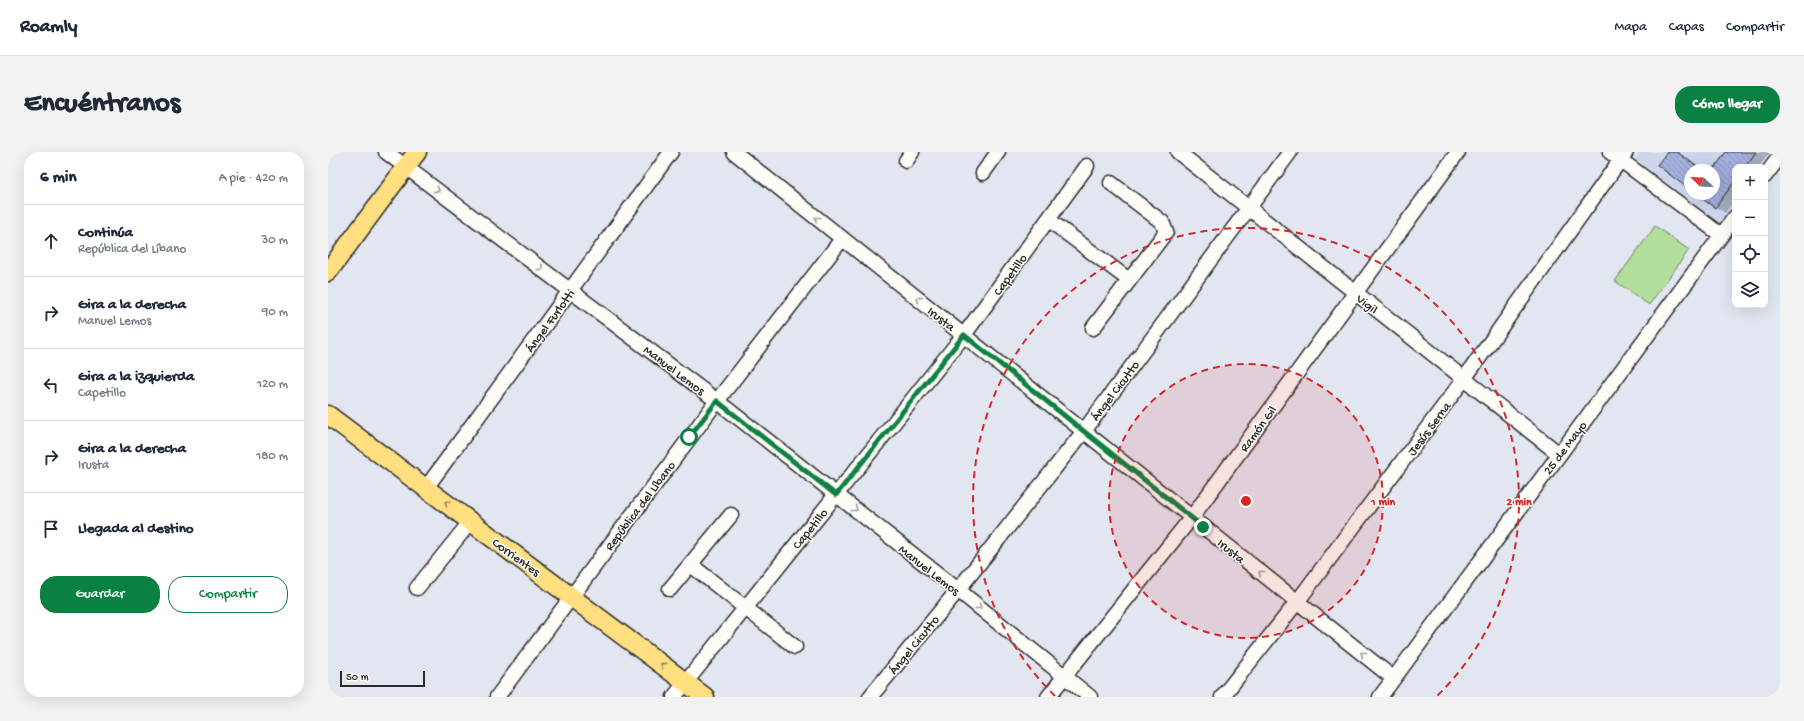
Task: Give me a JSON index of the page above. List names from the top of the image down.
{
  "streets": {
    "main road": ["Corrientes"],
    "street": [
      "Capetillo",
      "Vigil",
      "Irusta",
      "Ángel Furlotti",
      "Manuel Lemos",
      "Ángel Cicutto",
      "Ramón Gil",
      "Jesús Serna",
      "25 de Mayo",
      "República del Líbano"
    ]
  },
  "crossings": [
    ["Capetillo", "Irusta"],
    ["Capetillo", "Manuel Lemos"],
    ["Capetillo", "Corrientes"],
    ["Vigil", "Ángel Cicutto"],
    ["Vigil", "Ramón Gil"],
    ["Vigil", "Jesús Serna"],
    ["Vigil", "25 de Mayo"],
    ["Irusta", "Ángel Cicutto"],
    ["Irusta", "Ramón Gil"],
    ["Irusta", "Jesús Serna"],
    ["Irusta", "25 de Mayo"],
    ["Irusta", "República del Líbano"],
    ["Ángel Furlotti", "Manuel Lemos"],
    ["Ángel Furlotti", "Corrientes"],
    ["Manuel Lemos", "Ángel Cicutto"],
    ["Manuel Lemos", "Ramón Gil"],
    ["Manuel Lemos", "República del Líbano"],
    ["República del Líbano", "Corrientes"]
  ],
  "one_way": ["Irusta", "Manuel Lemos", "Corrientes"],
  "scale_bar": "50 m",
  "north": "top left",
  "page": {
    "header": "Roamly",
    "nav": ["Mapa", "Capas", "Compartir"],
    "buttons": [
      "Cómo llegar",
      ["Guardar", "Compartir"]
    ],
    "title": "Encuéntranos",
    "heading": ["6 min", "A pie · 420 m"],
    "map_buttons": ["+", "−"],
    "list": [
      ["Continúa", "República del Líbano", "30 m"],
      ["Gira a la derecha", "Manuel Lemos", "90 m"],
      ["Gira a la izquierda", "Capetillo", "120 m"],
      ["Gira a la derecha", "Irusta", "180 m"],
      "Llegada al destino"
    ],
    "scale": "50 m"
  },
  "rings": ["1 min", "2 min"]
}
